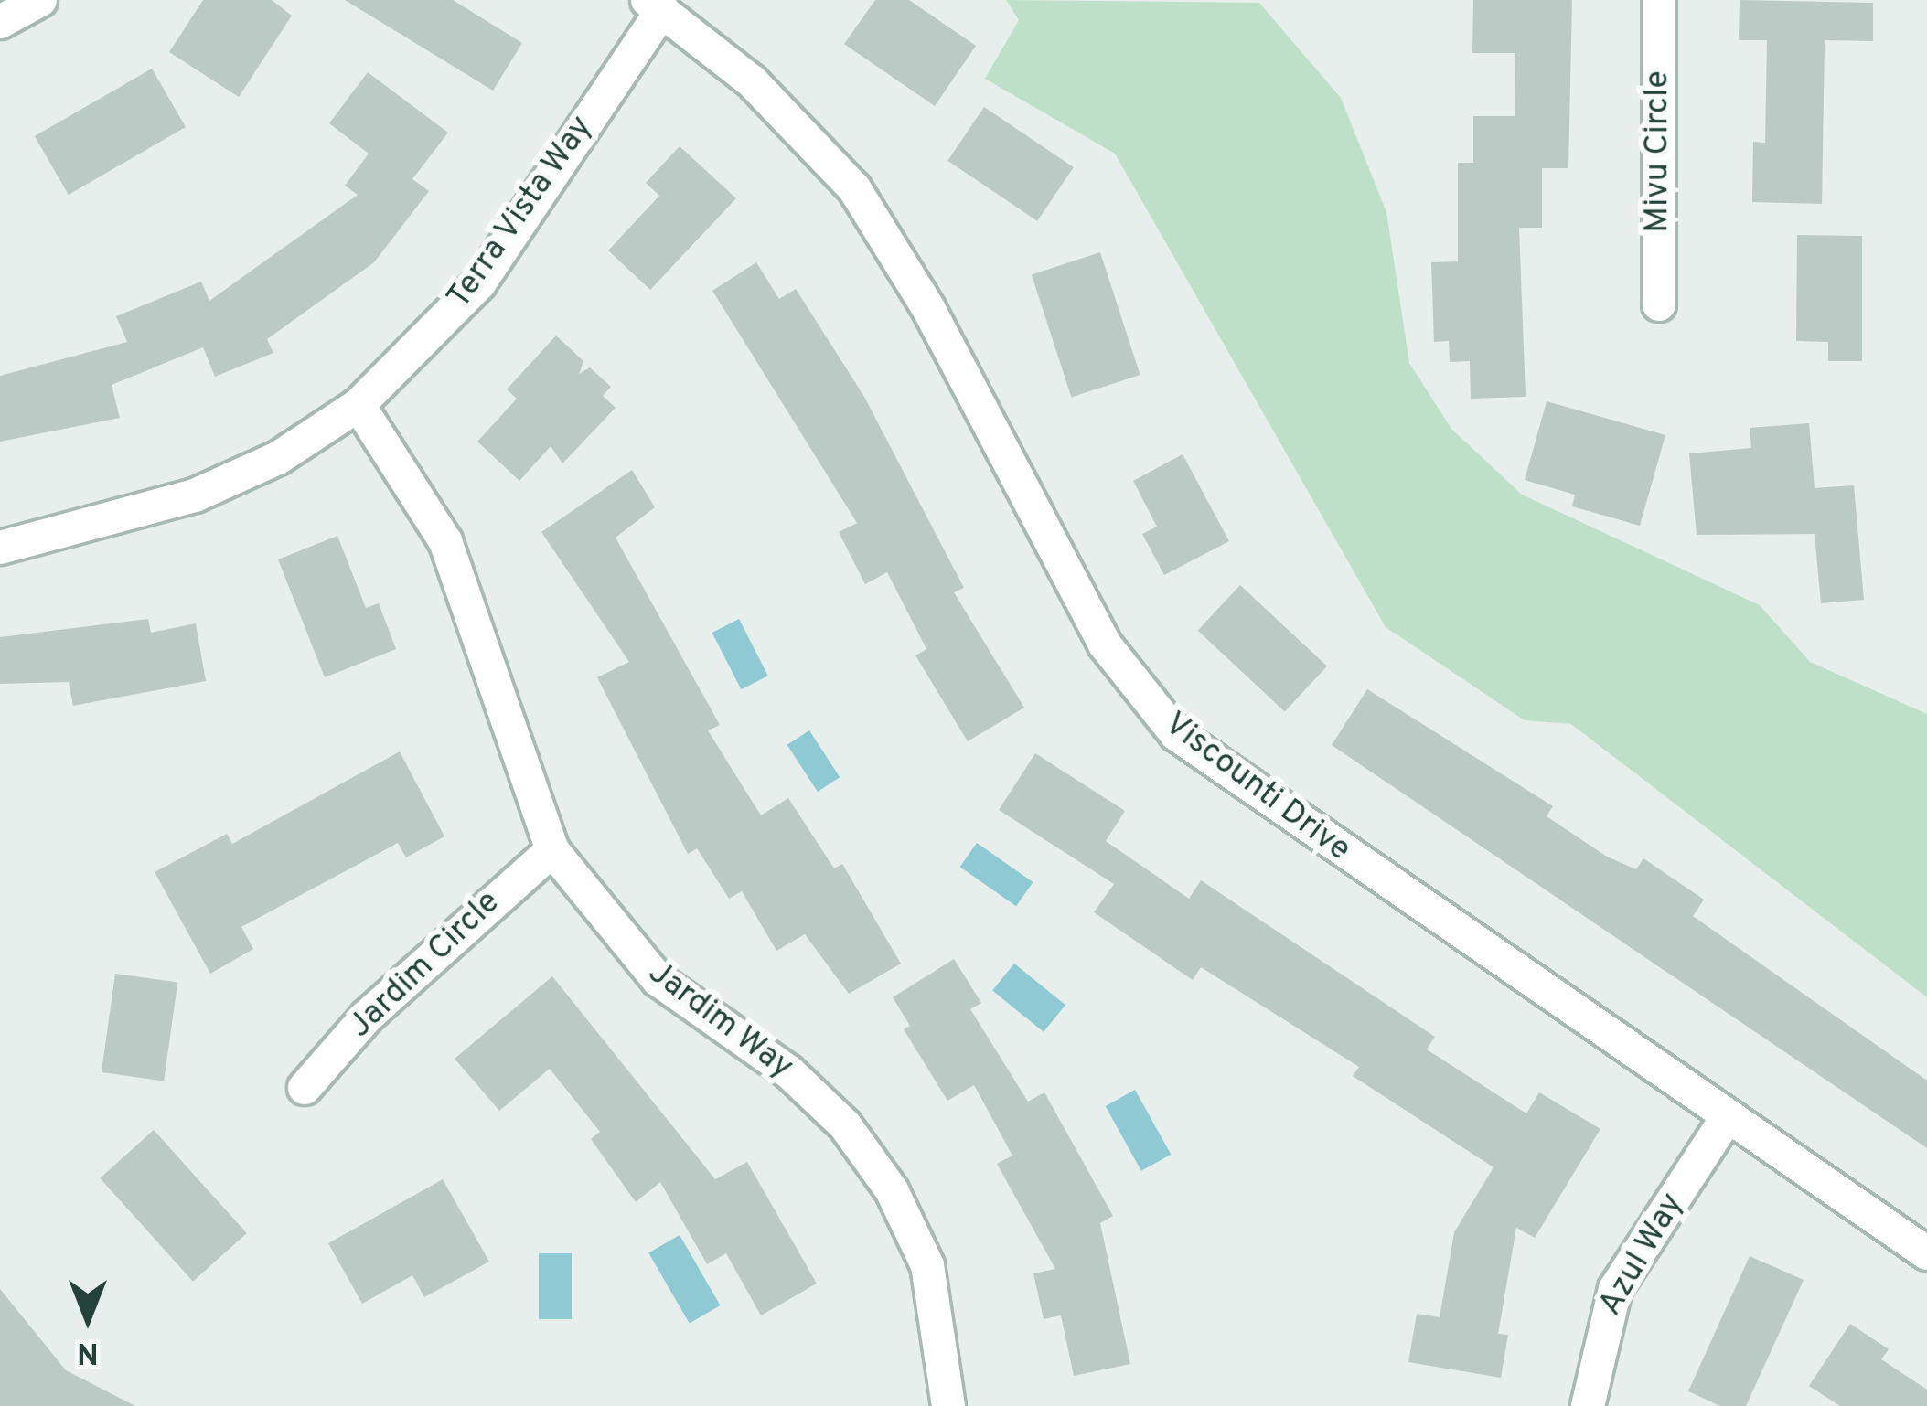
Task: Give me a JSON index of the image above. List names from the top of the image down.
{
  "streets": {
    "street": [
      "Mivu Circle",
      "Terra Vista Way",
      "Viscounti Drive",
      "Jardim Circle",
      "Jardim Way",
      "Azul Way"
    ]
  },
  "crossings": [
    ["Terra Vista Way", "Viscounti Drive"],
    ["Terra Vista Way", "Jardim Way"],
    ["Viscounti Drive", "Azul Way"],
    ["Jardim Circle", "Jardim Way"]
  ],
  "north": "bottom"
}
